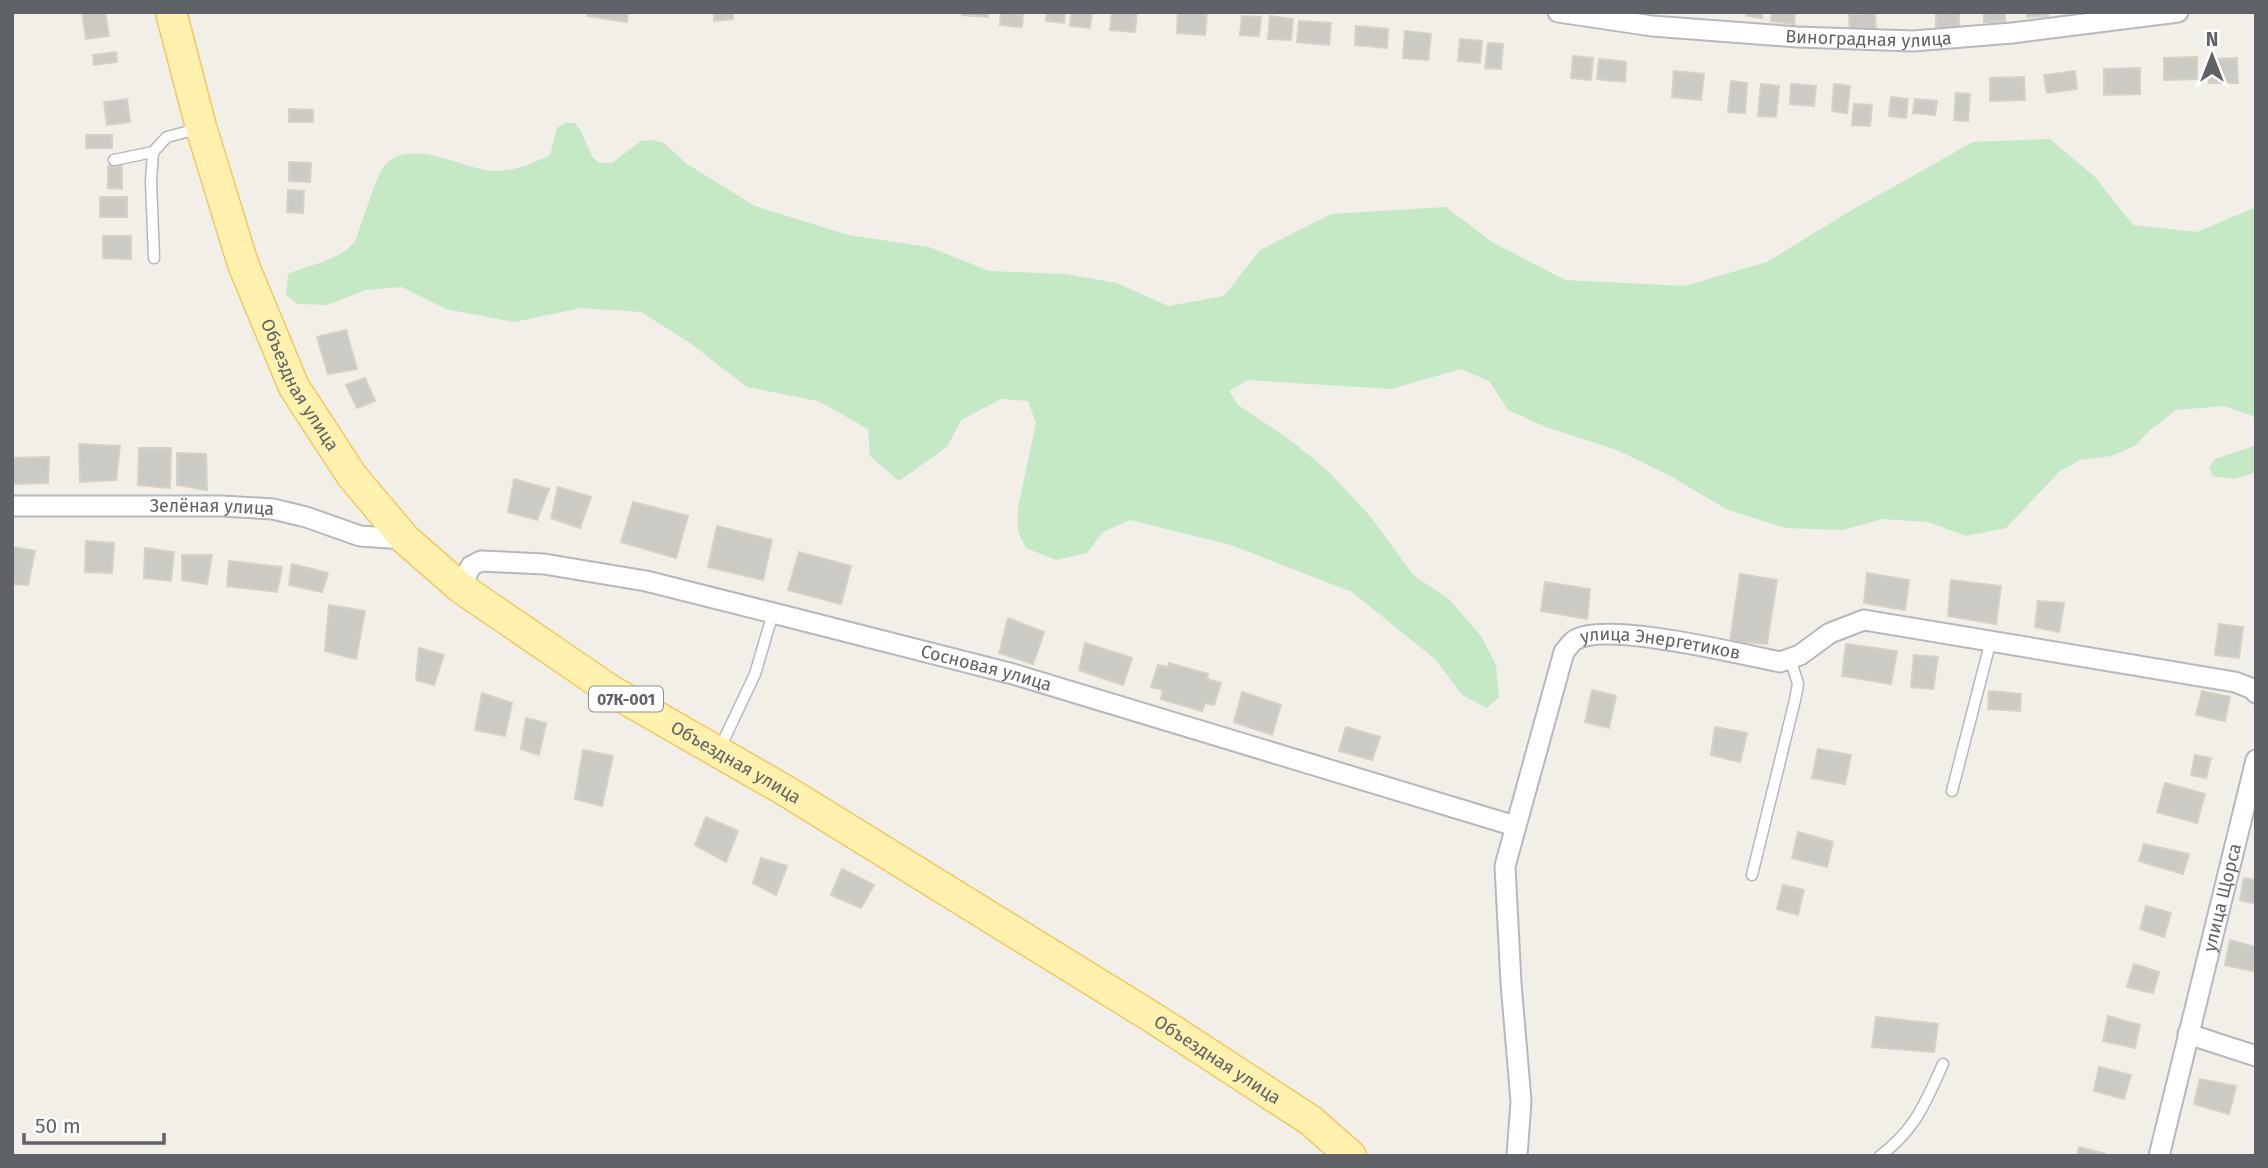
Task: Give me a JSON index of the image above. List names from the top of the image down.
{
  "streets": {
    "main road": ["Объездная улица", "07К-001"],
    "street": [
      "Виноградная улица",
      "Зелёная улица",
      "улица Энергетиков",
      "Сосновая улица",
      "улица Щорса"
    ]
  },
  "crossings": [
    ["Объездная улица", "Зелёная улица"],
    ["Объездная улица", "Сосновая улица"],
    ["улица Энергетиков", "Сосновая улица"]
  ],
  "scale_bar": "50 m",
  "north": "top"
}
